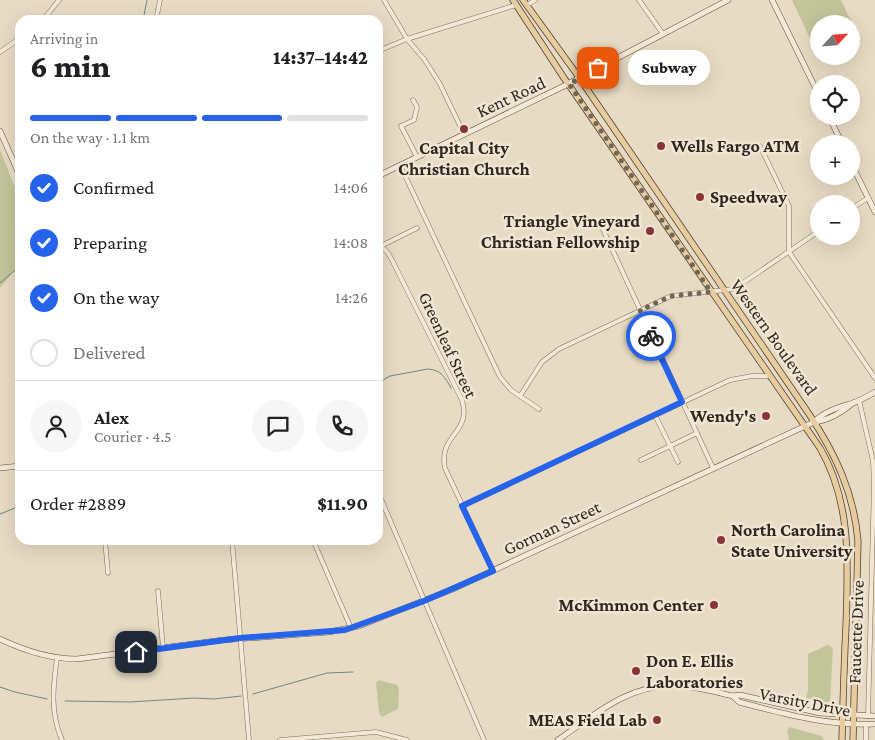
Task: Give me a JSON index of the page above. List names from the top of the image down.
{
  "streets": {
    "main road": ["Western Boulevard"],
    "street": [
      "Kent Road",
      "Greenleaf Street",
      "Gorman Street",
      "Faucette Drive",
      "Varsity Drive"
    ]
  },
  "crossings": [
    ["Kent Road", "Western Boulevard"],
    ["Western Boulevard", "Gorman Street"],
    ["Western Boulevard", "Varsity Drive"],
    ["Greenleaf Street", "Gorman Street"],
    ["Gorman Street", "Faucette Drive"],
    ["Faucette Drive", "Varsity Drive"]
  ],
  "places": [
    "Subway",
    "Capital City Christian Church",
    "Wells Fargo ATM",
    "Speedway",
    "Triangle Vineyard Christian Fellowship",
    "Wendy's",
    "North Carolina State University",
    "McKimmon Center",
    "Don E. Ellis Laboratories",
    "MEAS Field Lab"
  ],
  "north": "top right",
  "page": {
    "map_buttons": ["+", "−"],
    "heading": ["6 min", "Arriving in", "14:37–14:42"],
    "panel": [
      "Alex",
      "Courier · 4.5",
      "Order #2889",
      "$11.90"
    ],
    "bubble": "Subway",
    "bar": "On the way · 1.1 km",
    "list": [
      ["Confirmed", "14:06"],
      ["Preparing", "14:08"],
      ["On the way", "14:26"],
      "Delivered"
    ]
  }
}
